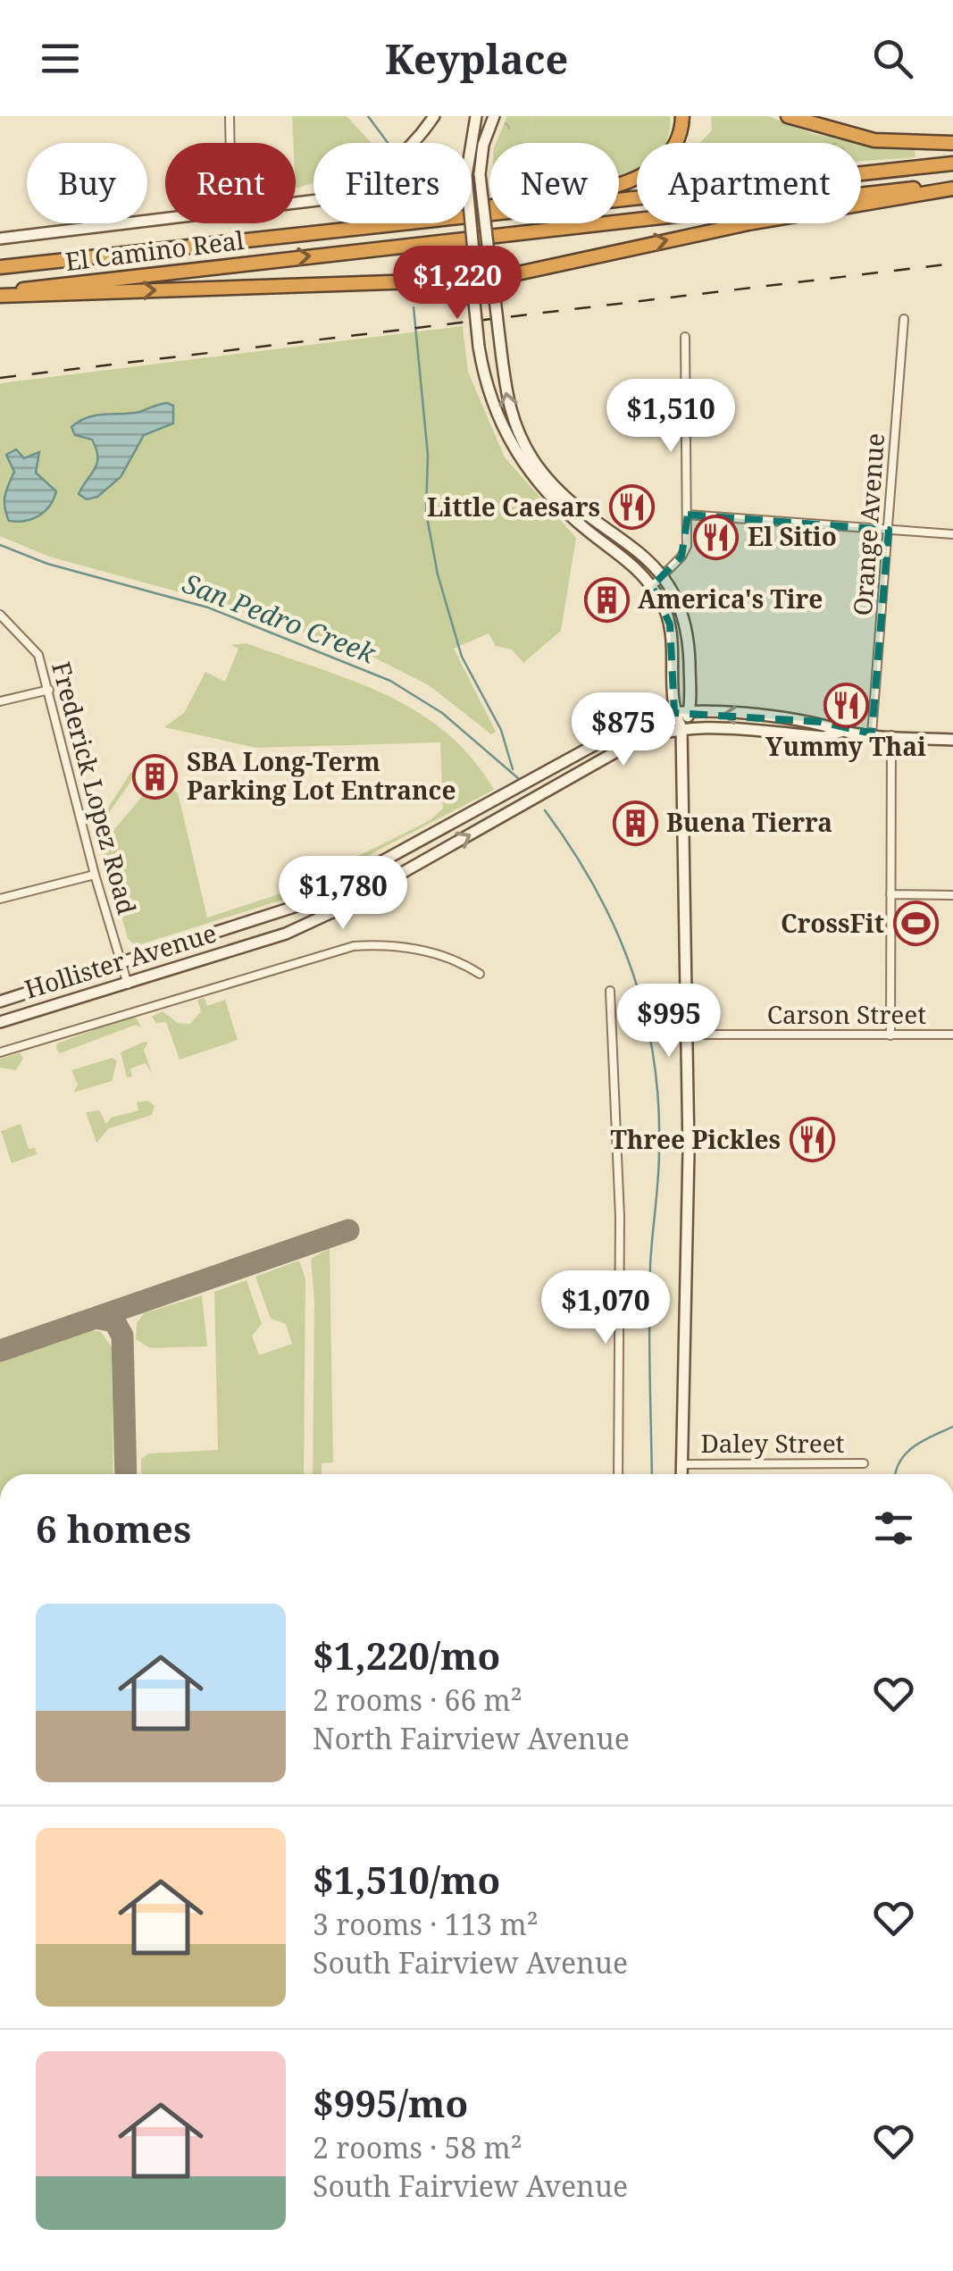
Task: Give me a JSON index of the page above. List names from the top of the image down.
{
  "streets": {
    "highway": ["El Camino Real"],
    "main road": ["Hollister Avenue"],
    "street": [
      "Orange Avenue",
      "Frederick Lopez Road",
      "Carson Street",
      "Daley Street"
    ]
  },
  "crossings": [
    ["Orange Avenue", "Hollister Avenue"],
    ["Frederick Lopez Road", "Hollister Avenue"]
  ],
  "water": ["San Pedro Creek"],
  "places": {
    "restaurant": [
      "Little Caesars",
      "El Sitio",
      "Yummy Thai",
      "Three Pickles"
    ],
    "building": ["America's Tire", "SBA Long-Term Parking Lot Entrance", "Buena Tierra"],
    "sports": ["CrossFit"]
  },
  "page": {
    "header": "Keyplace",
    "chip": [
      "Buy",
      "Rent",
      "Filters",
      "New",
      "Apartment"
    ],
    "price": [
      "$1,220",
      "$1,510",
      "$875",
      "$1,780",
      "$995",
      "$1,070"
    ],
    "heading": "6 homes",
    "list": [
      {
        "name": "$1,220/mo",
        "note": "2 rooms · 66 m² · North Fairview Avenue"
      },
      {
        "name": "$1,510/mo",
        "note": "3 rooms · 113 m² · South Fairview Avenue"
      },
      {
        "name": "$995/mo",
        "note": "2 rooms · 58 m² · South Fairview Avenue"
      }
    ]
  }
}
